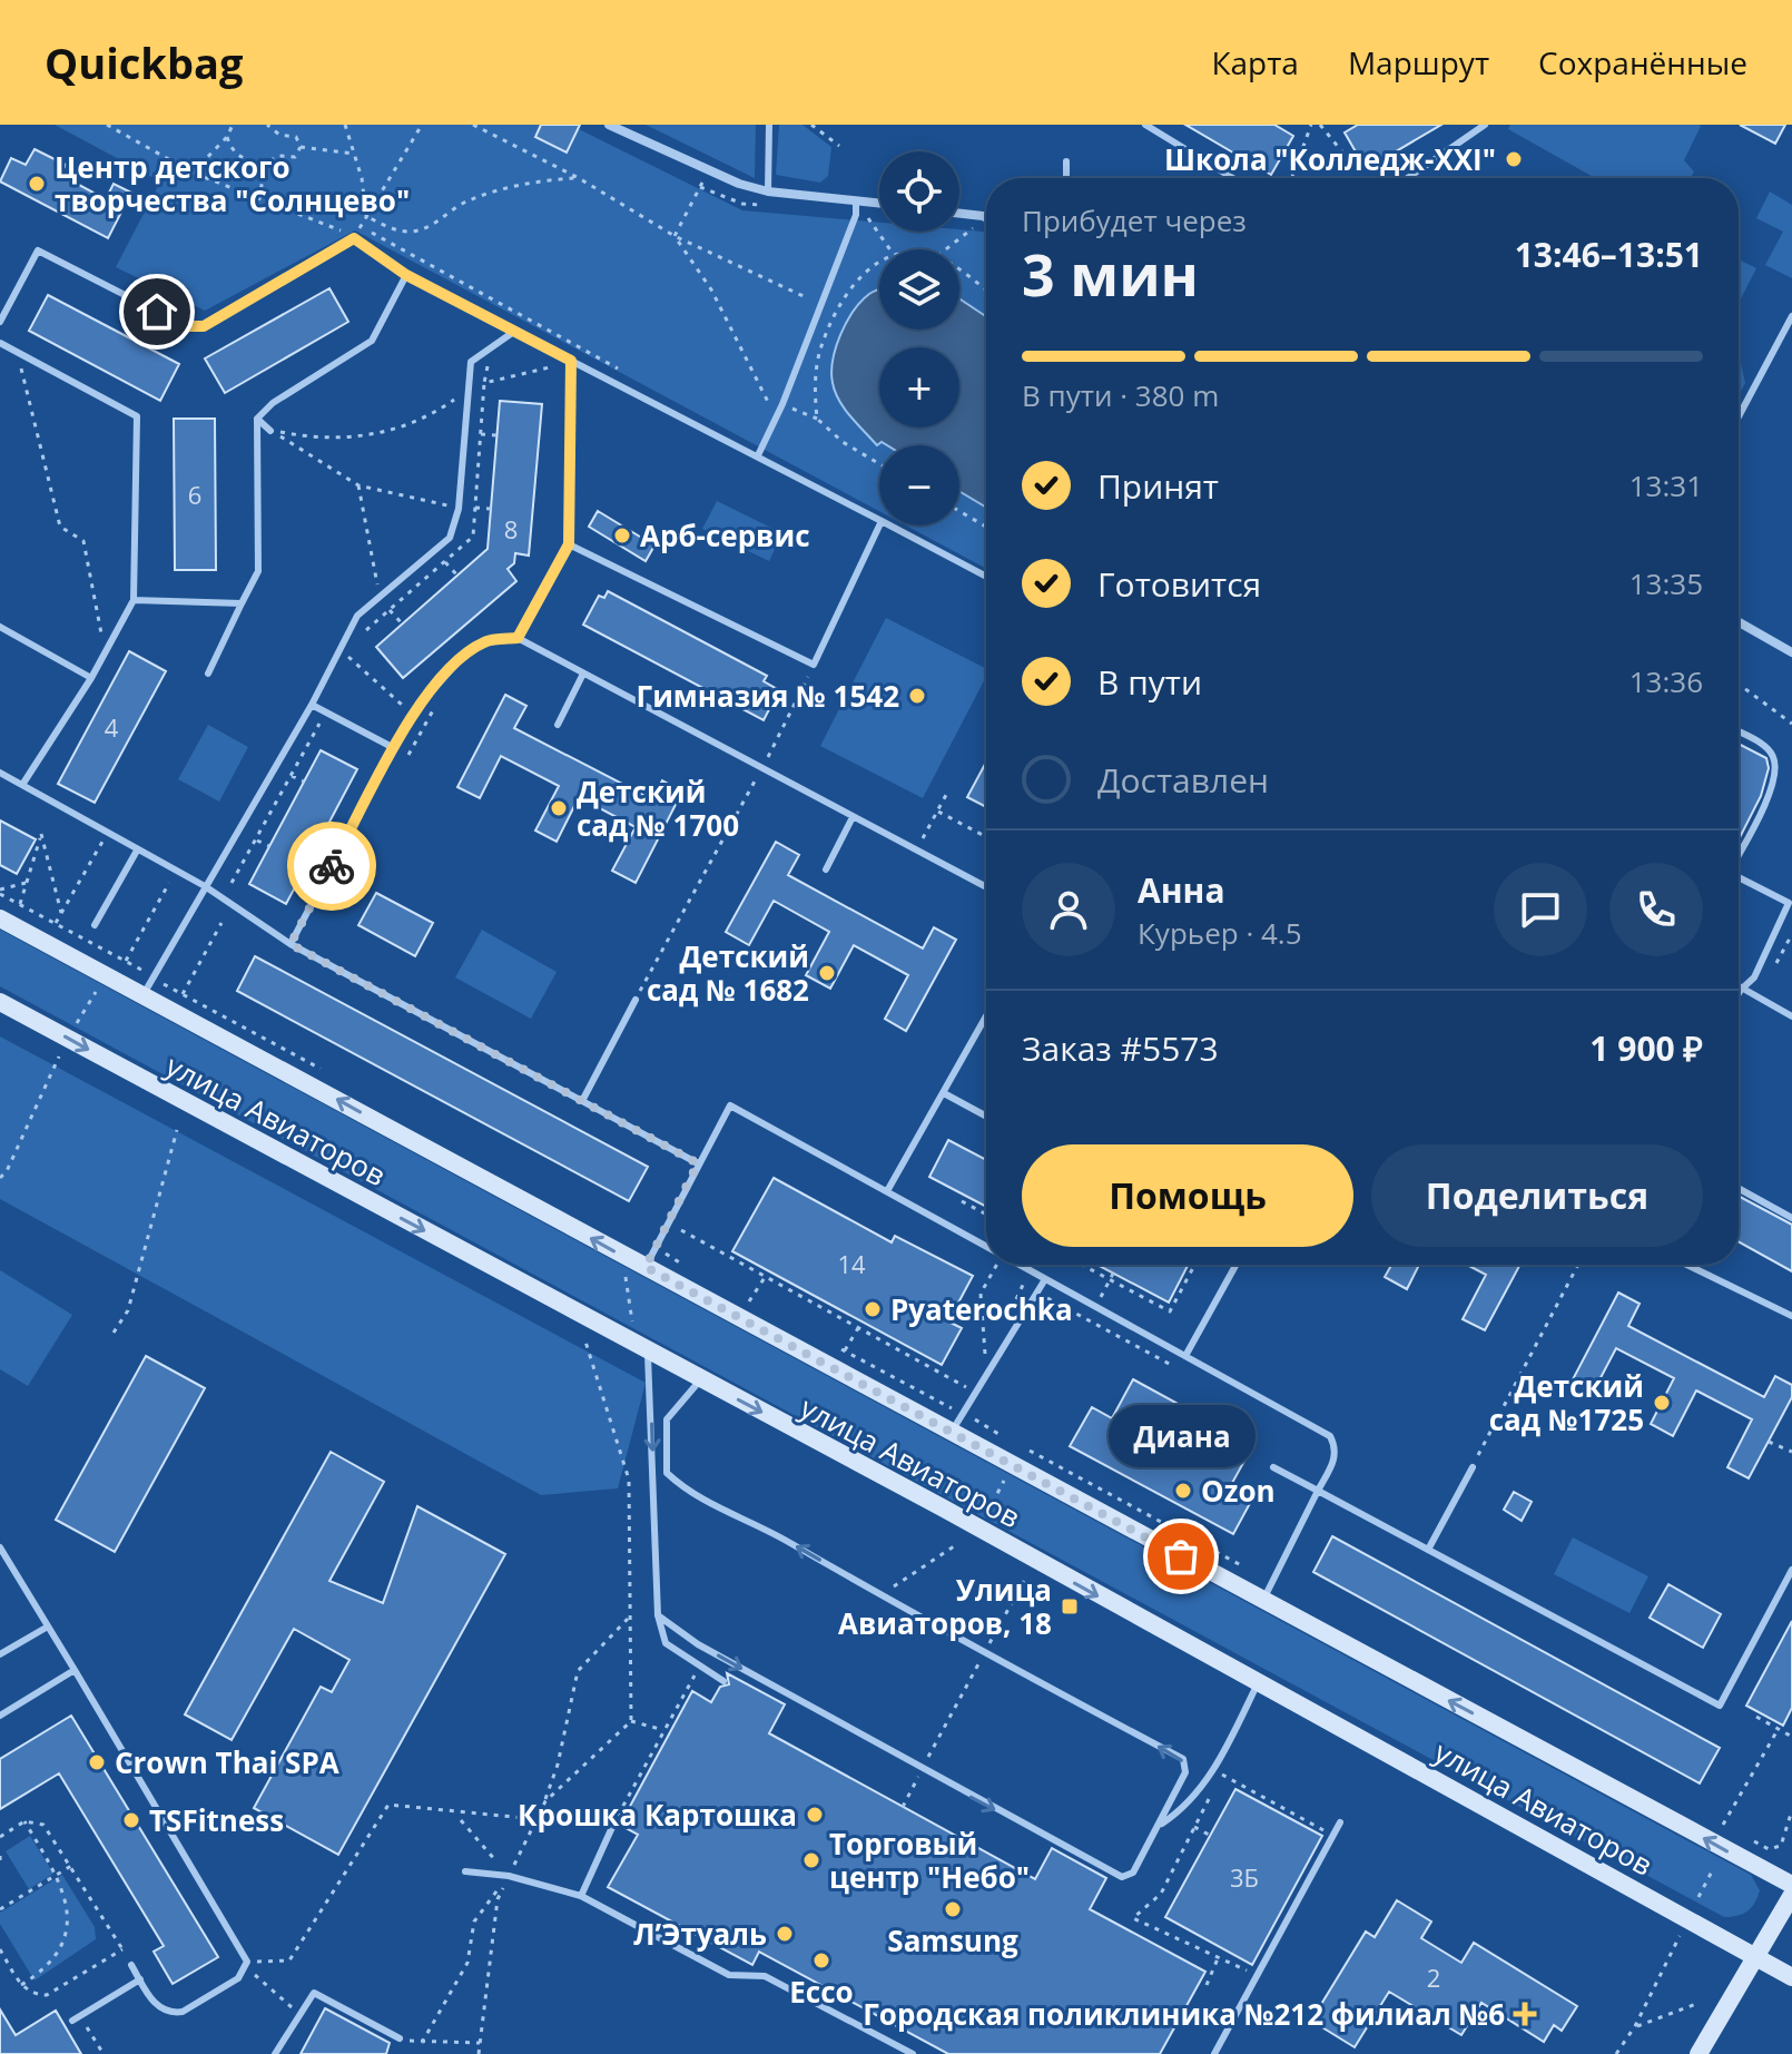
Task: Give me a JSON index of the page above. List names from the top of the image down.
{
  "streets": {
    "street": ["улица Авиаторов"]
  },
  "places": {
    "other": [
      "Школа \"Колледж-XXI\"",
      "Центр детского творчества \"Солнцево\"",
      "Арб-сервис",
      "Гимназия № 1542",
      "Детский сад № 1700",
      "Детский сад № 1682",
      "Pyaterochka",
      "Детский сад №1725",
      "Ozon",
      "Диана",
      "Crown Thai SPA",
      "Крошка Картошка",
      "TSFitness",
      "Торговый центр \"Небо\"",
      "Samsung",
      "Л’Этуаль",
      "Ecco"
    ],
    "transit": ["Улица Авиаторов, 18"],
    "health": ["Городская поликлиника №212 филиал №6"]
  },
  "house_numbers": [
    "6",
    "8",
    "4",
    "14",
    "3Б",
    "2"
  ],
  "page": {
    "header": "Quickbag",
    "nav": ["Карта", "Маршрут", "Сохранённые"],
    "map_buttons": ["+", "−"],
    "heading": ["3 мин", "Прибудет через", "13:46–13:51"],
    "panel": [
      "Анна",
      "Курьер · 4.5",
      "Заказ #5573",
      "1 900 ₽"
    ],
    "bar": "В пути · 380 m",
    "list": [
      ["Принят", "13:31"],
      ["Готовится", "13:35"],
      ["В пути", "13:36"],
      "Доставлен"
    ],
    "buttons": ["Помощь", "Поделиться"],
    "bubble": "Диана"
  }
}
